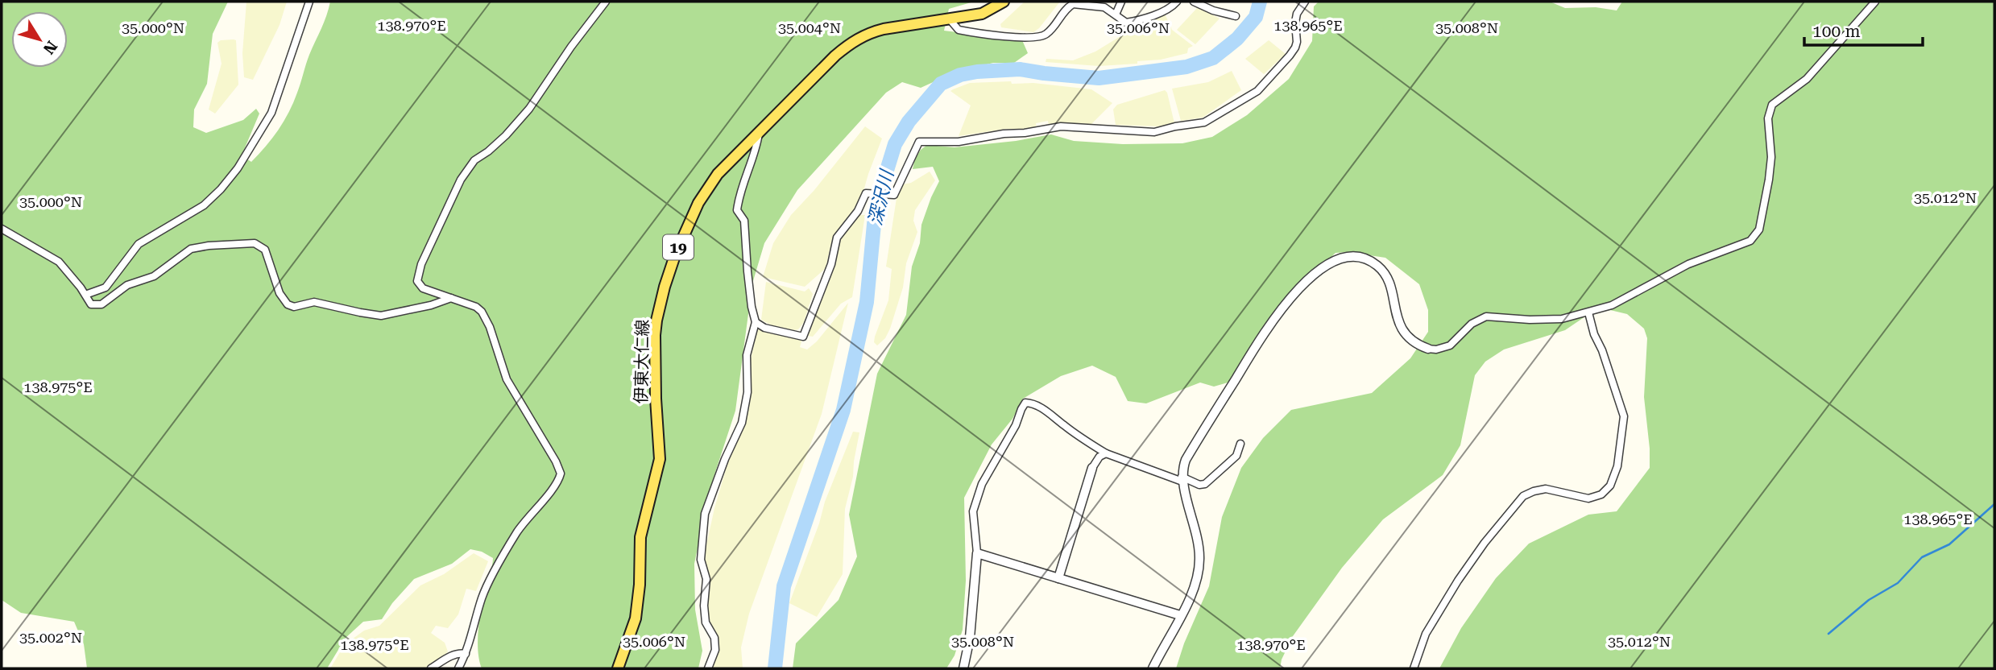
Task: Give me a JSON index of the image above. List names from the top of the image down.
{
  "streets": {
    "main road": ["19", "伊東大仁線"]
  },
  "water": ["深沢川"],
  "scale_bar": "100 m",
  "north": "bottom right",
  "coordinates": [
    "138.970°E",
    "138.965°E",
    "35.000°N",
    "35.004°N",
    "35.006°N",
    "35.008°N",
    "35.012°N",
    "138.975°E",
    "35.002°N"
  ]
}
